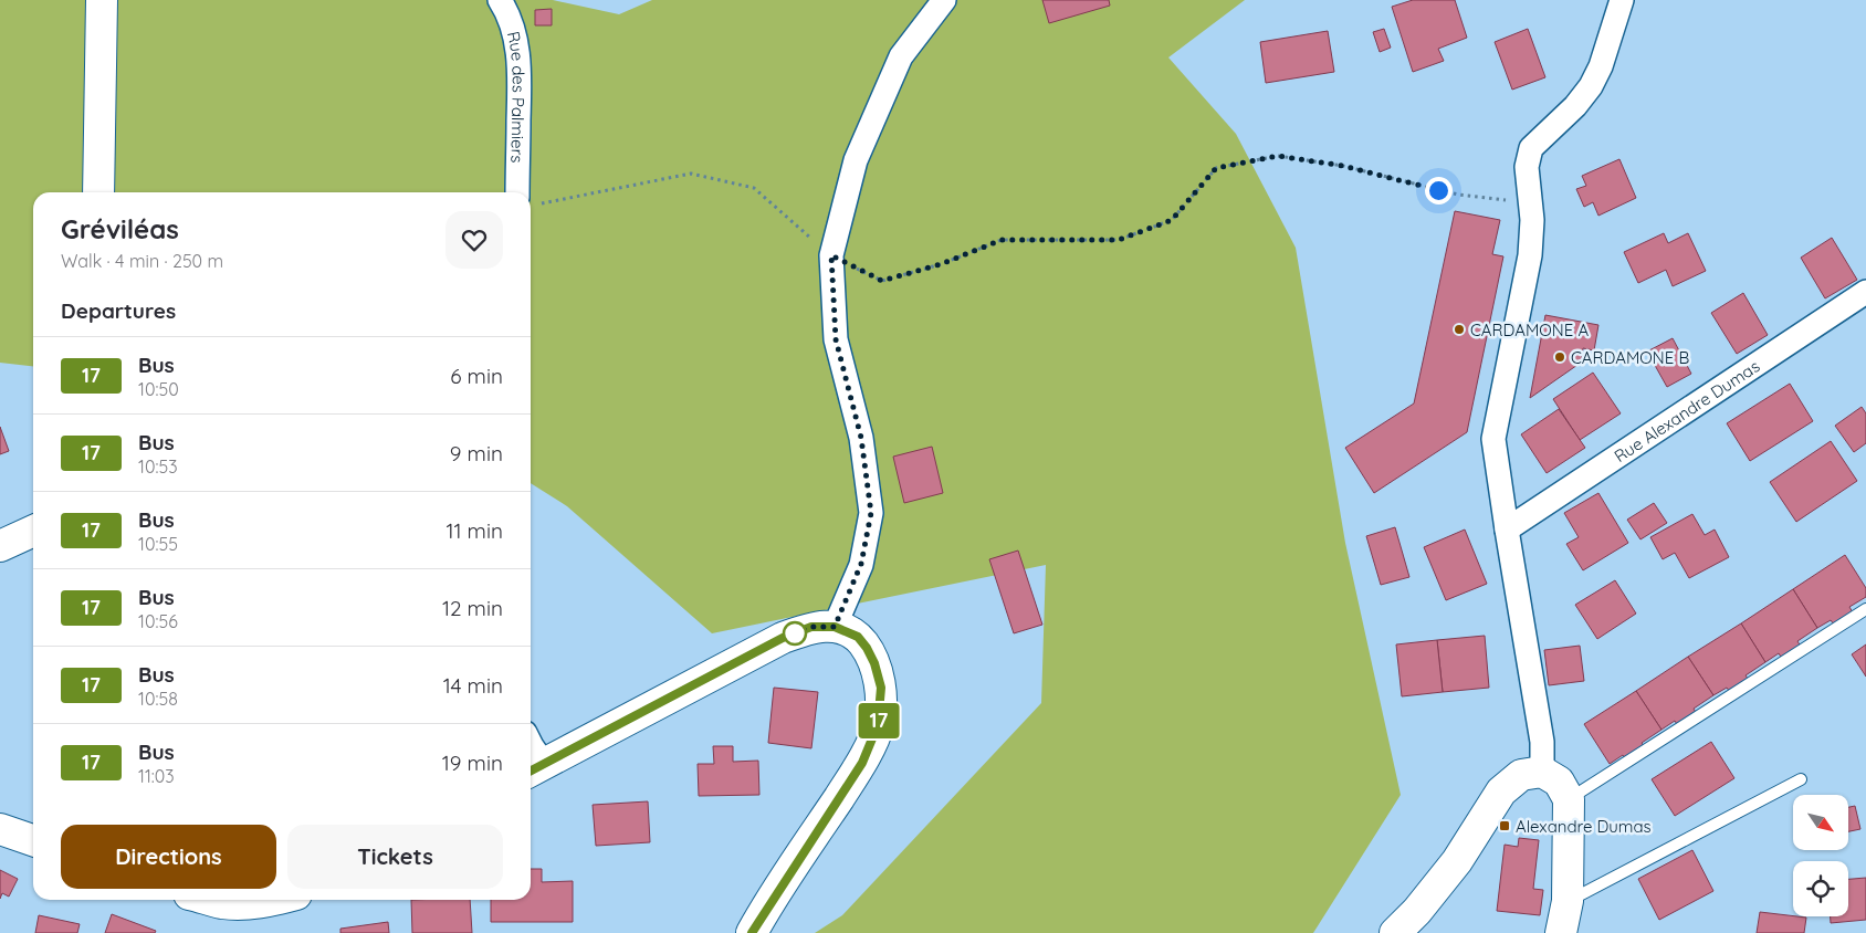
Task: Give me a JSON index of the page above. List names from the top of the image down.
{
  "streets": {
    "street": ["Rue des Palmiers", "Rue Alexandre Dumas"]
  },
  "places": {
    "other": ["CARDAMONE A", "CARDAMONE B"],
    "transit": ["Alexandre Dumas"]
  },
  "lines": ["bus line 17"],
  "north": "bottom right",
  "page": {
    "on_map": "17",
    "heading": [
      ["Gréviléas", "Walk · 4 min · 250 m"],
      "Departures"
    ],
    "list": [
      {
        "mark": "17",
        "name": "Bus",
        "note": "10:50",
        "value": "6 min"
      },
      {
        "mark": "17",
        "name": "Bus",
        "note": "10:53",
        "value": "9 min"
      },
      {
        "mark": "17",
        "name": "Bus",
        "note": "10:55",
        "value": "11 min"
      },
      {
        "mark": "17",
        "name": "Bus",
        "note": "10:56",
        "value": "12 min"
      },
      {
        "mark": "17",
        "name": "Bus",
        "note": "10:58",
        "value": "14 min"
      },
      {
        "mark": "17",
        "name": "Bus",
        "note": "11:03",
        "value": "19 min"
      }
    ],
    "buttons": ["Directions", "Tickets"]
  }
}
